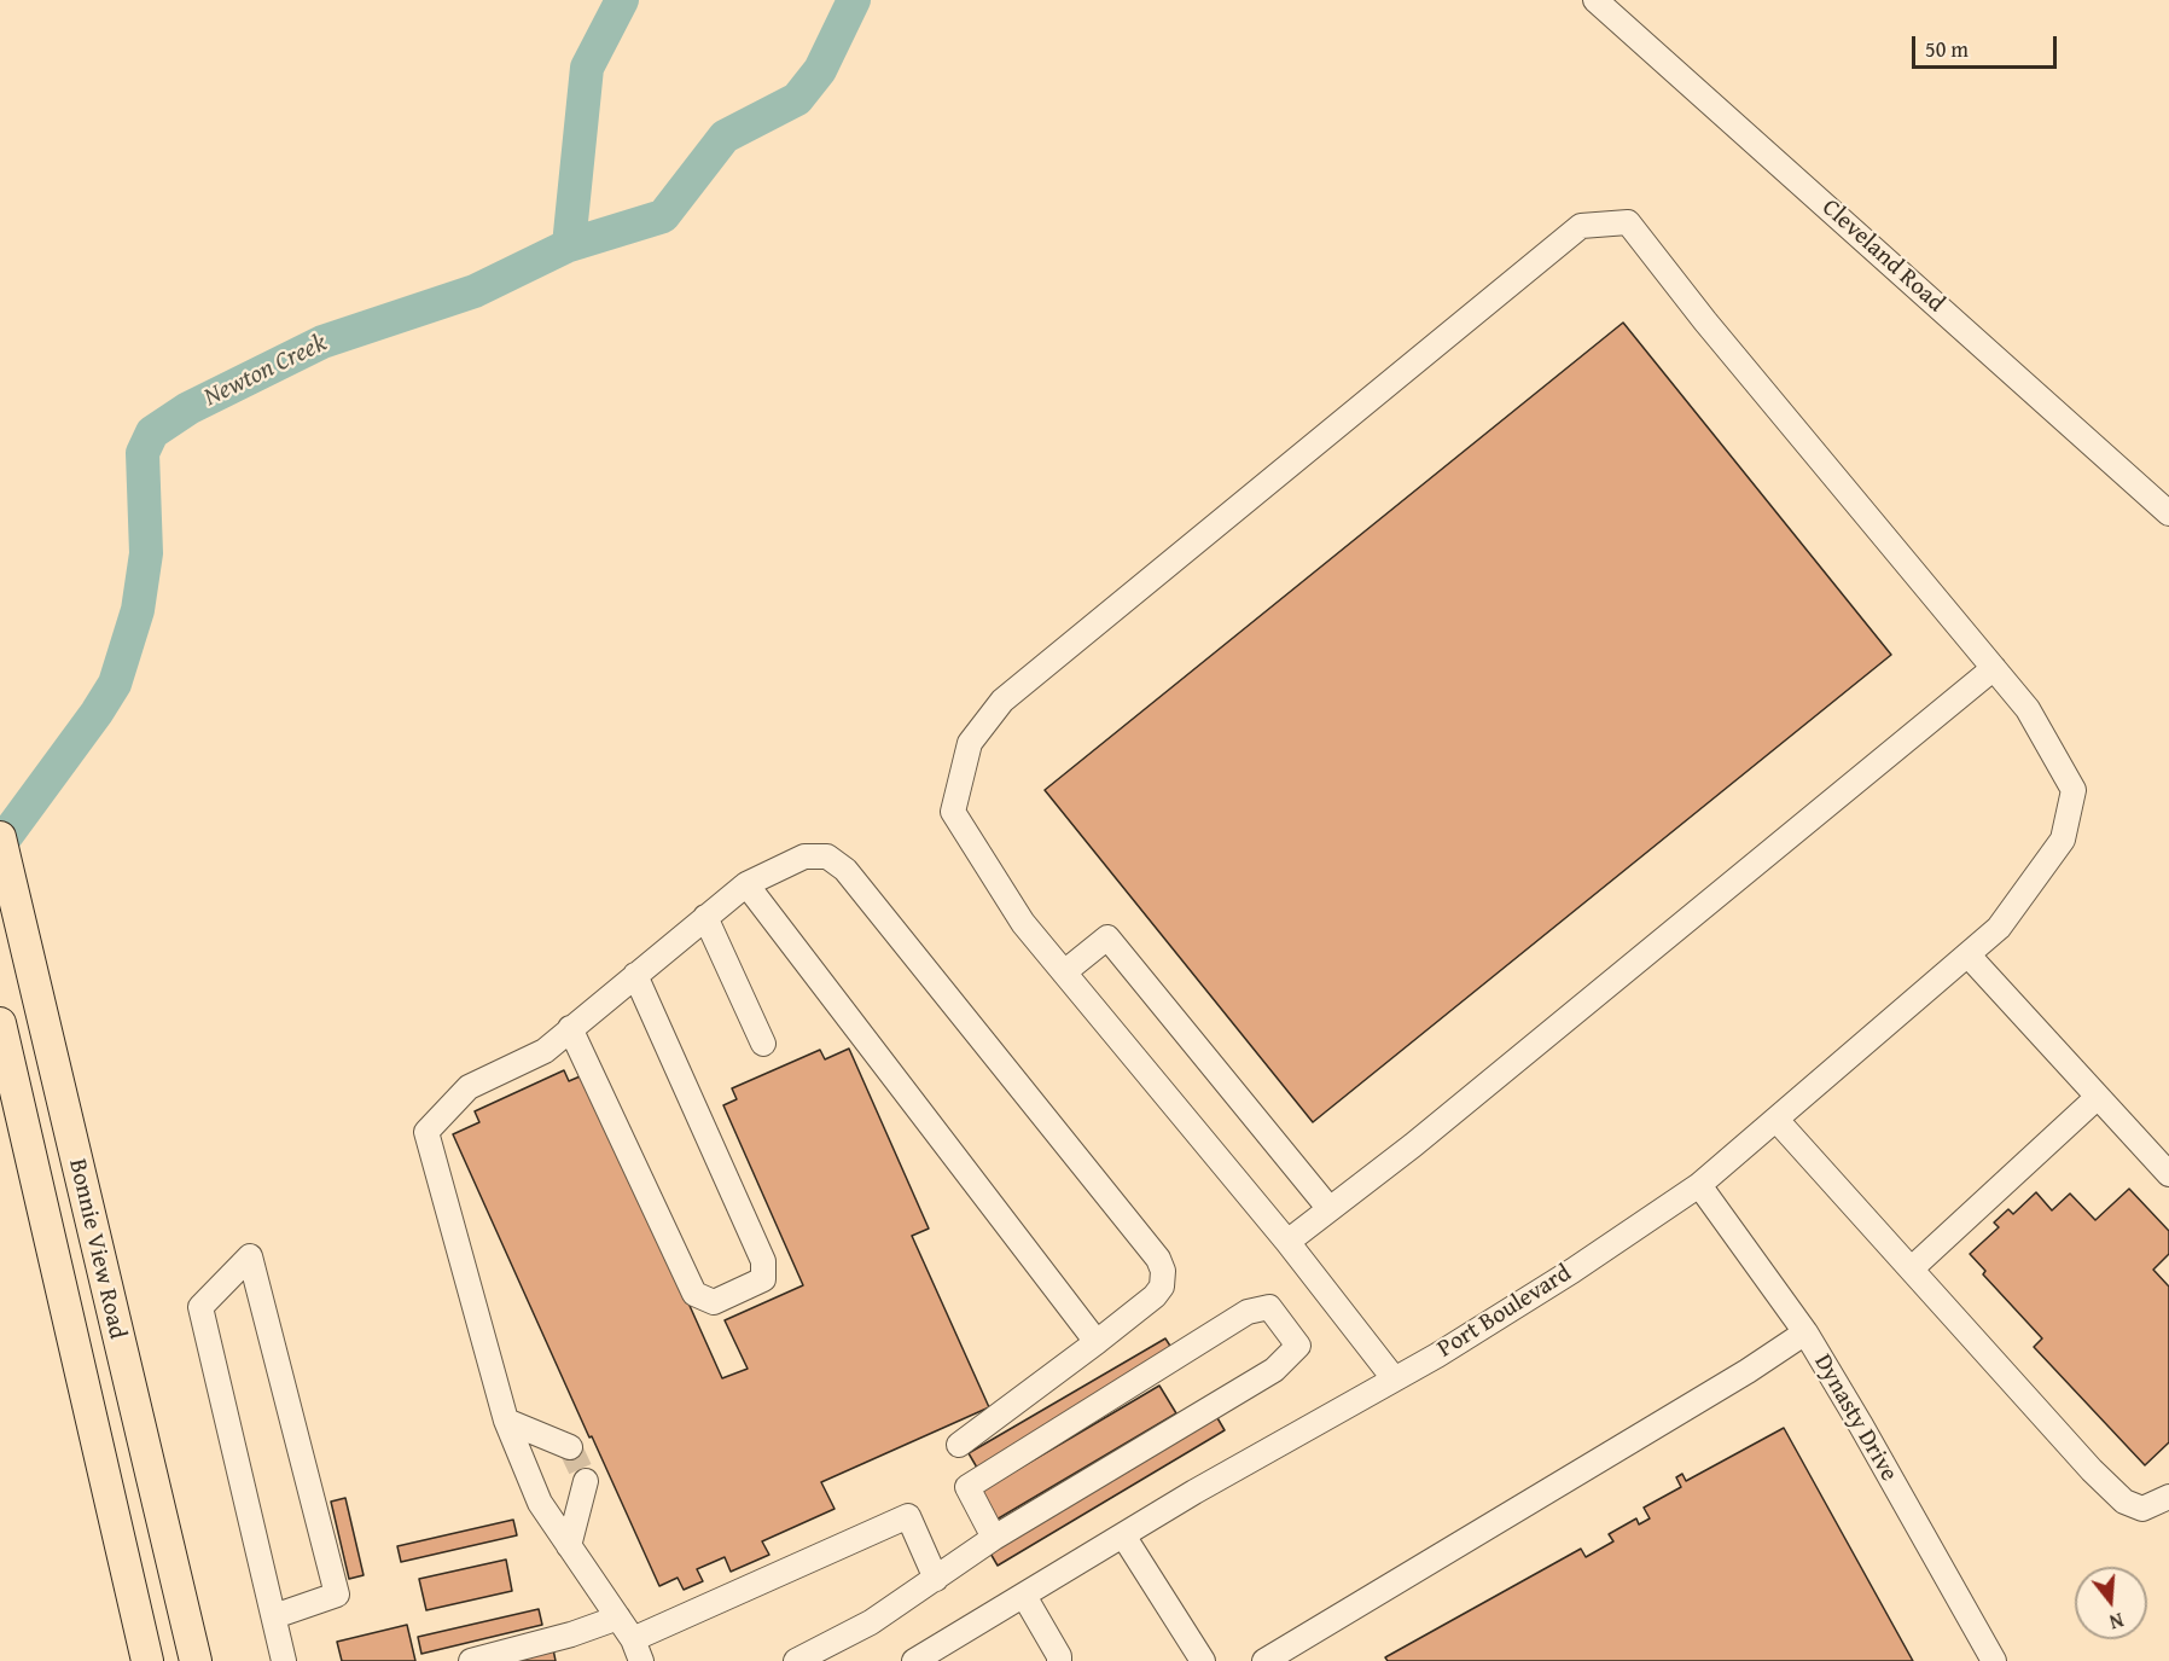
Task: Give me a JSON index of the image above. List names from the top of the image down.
{
  "streets": {
    "main road": ["Bonnie View Road"],
    "street": ["Cleveland Road", "Port Boulevard", "Dynasty Drive"]
  },
  "crossings": [
    ["Port Boulevard", "Dynasty Drive"]
  ],
  "water": ["Newton Creek"],
  "scale_bar": "50 m",
  "north": "bottom"
}
